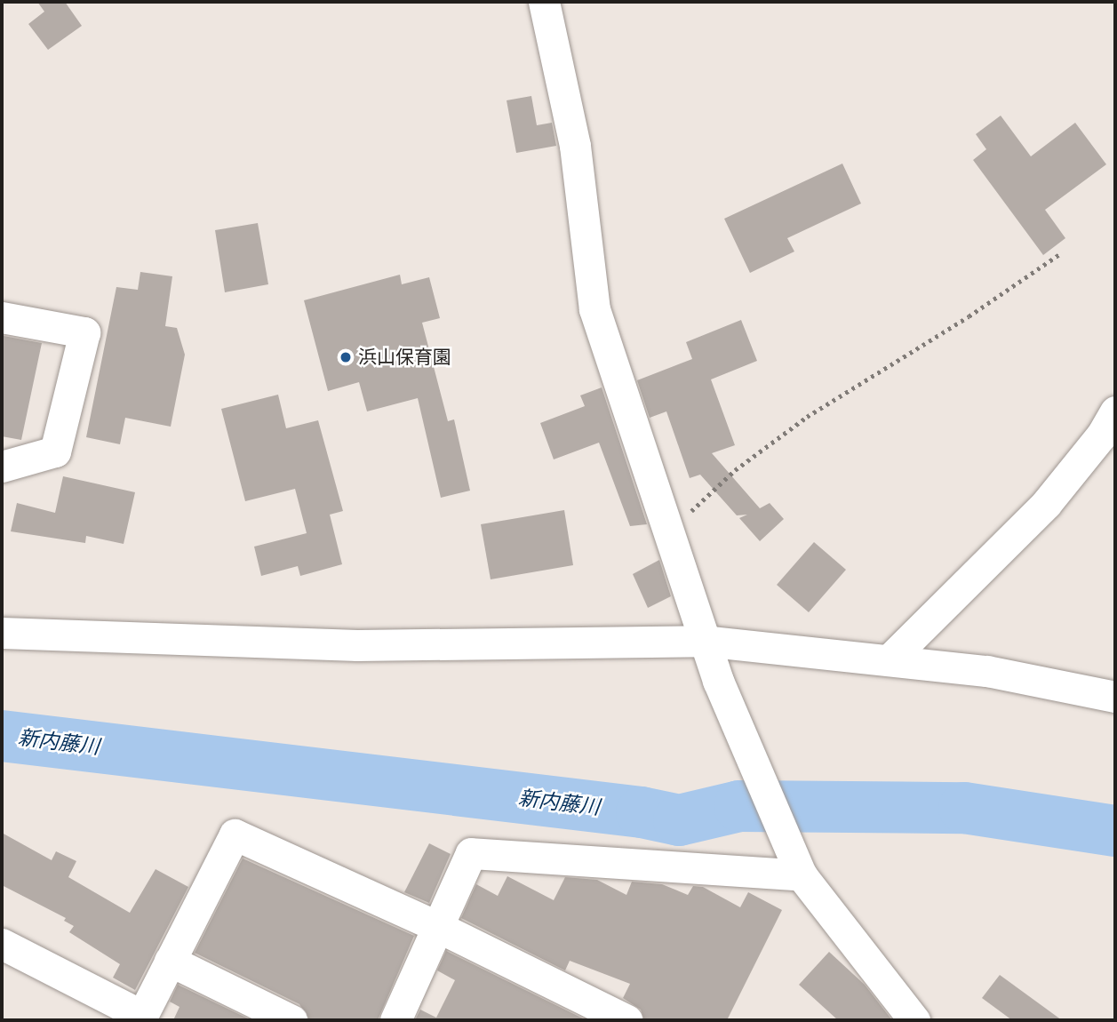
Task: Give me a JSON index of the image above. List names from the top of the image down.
{
  "water": ["新内藤川"],
  "places": ["浜山保育園"]
}
